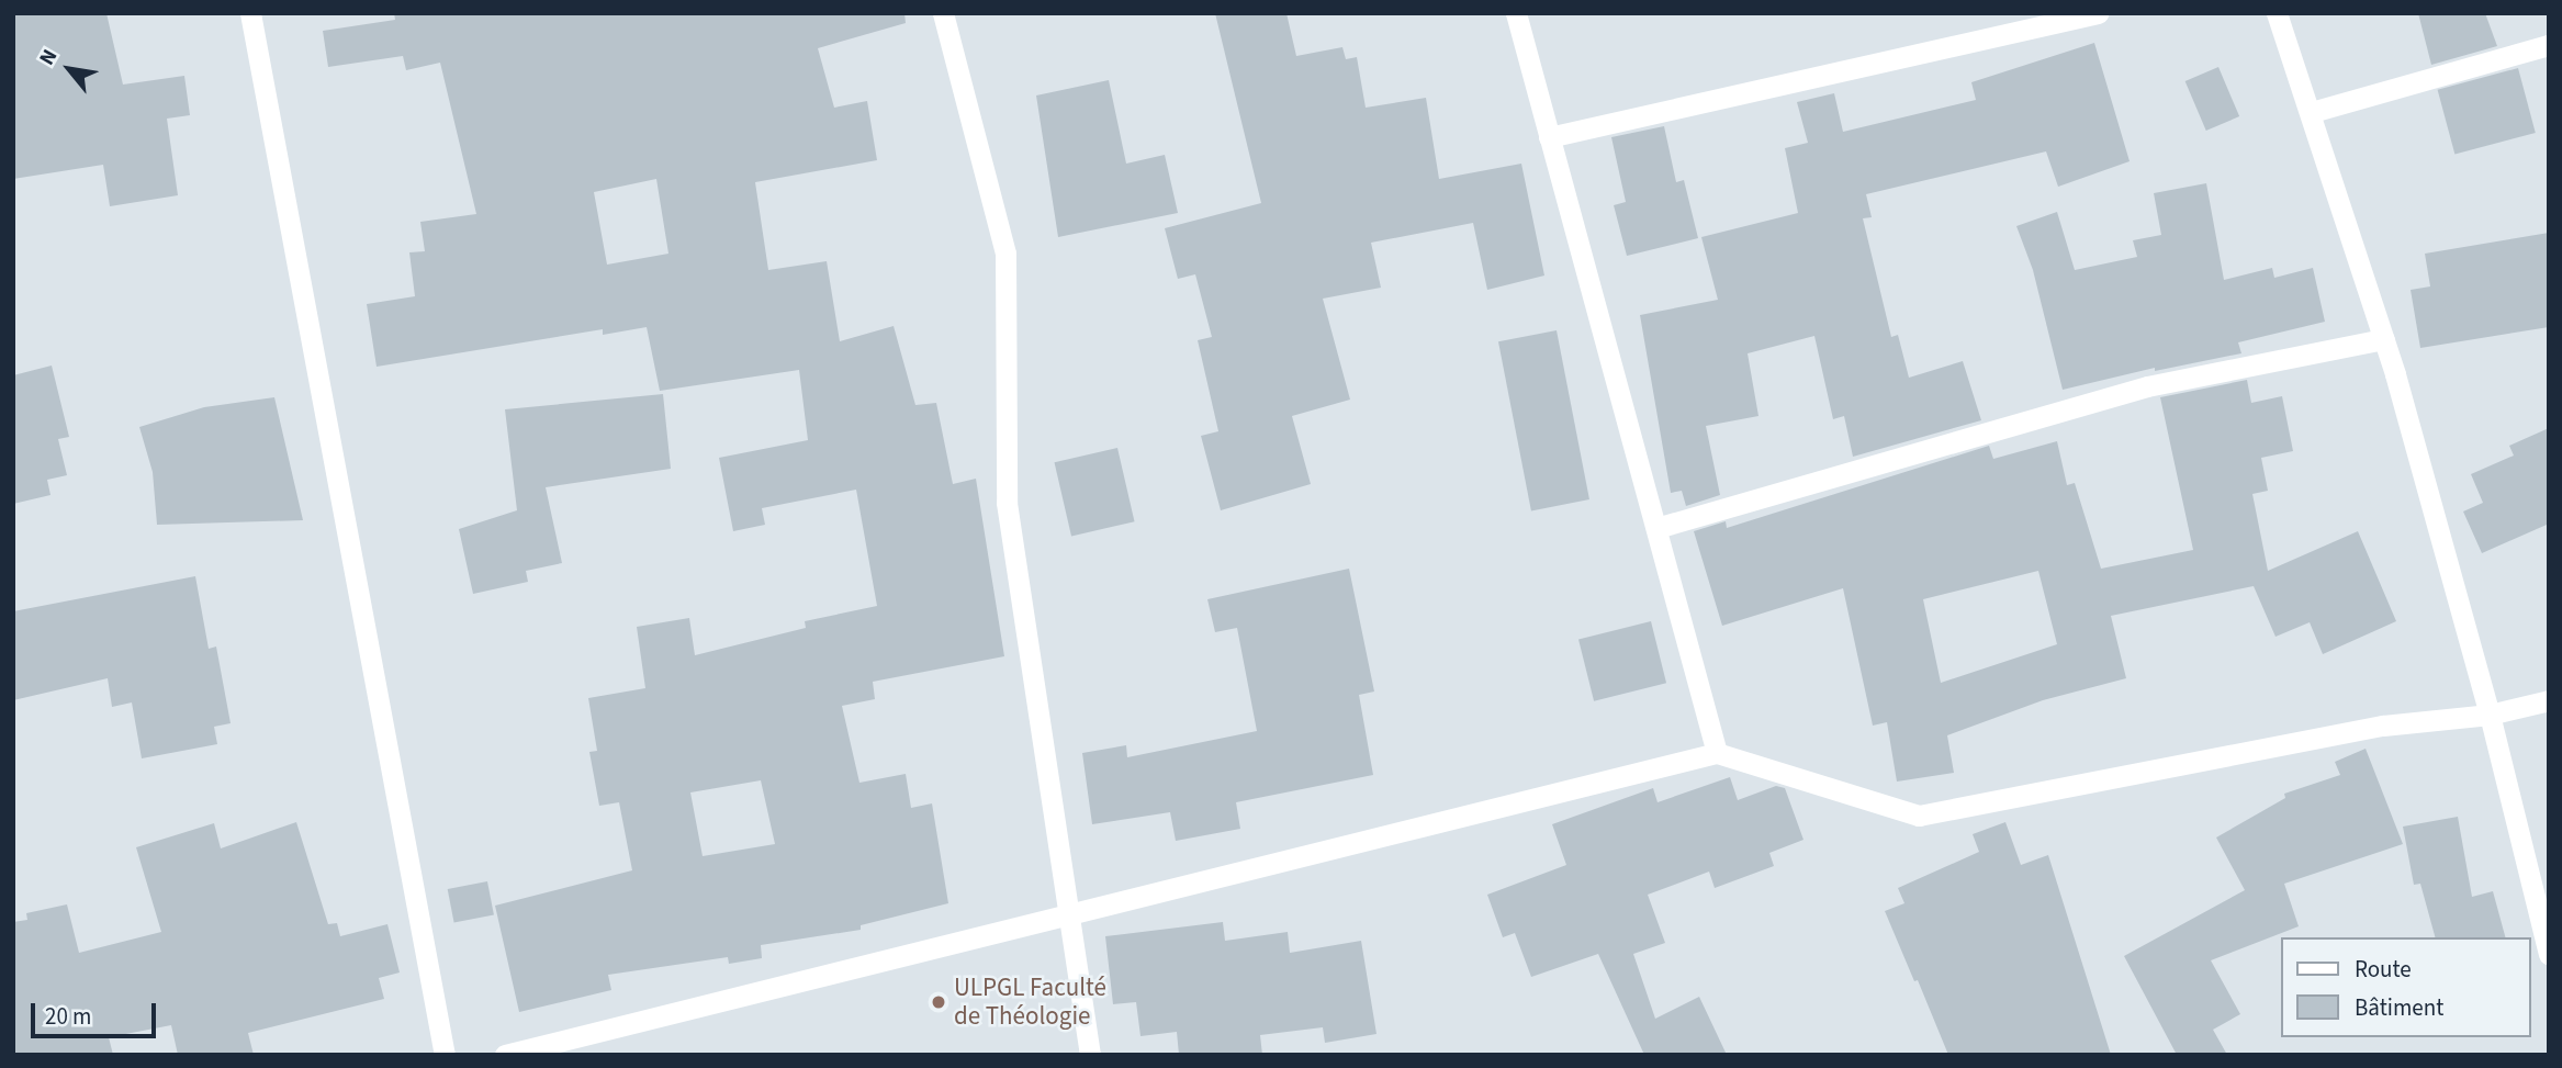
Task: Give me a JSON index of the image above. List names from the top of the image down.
{
  "places": ["ULPGL Faculté de Théologie"],
  "legend": ["Route", "Bâtiment"],
  "scale_bar": "20 m",
  "north": "top left"
}
